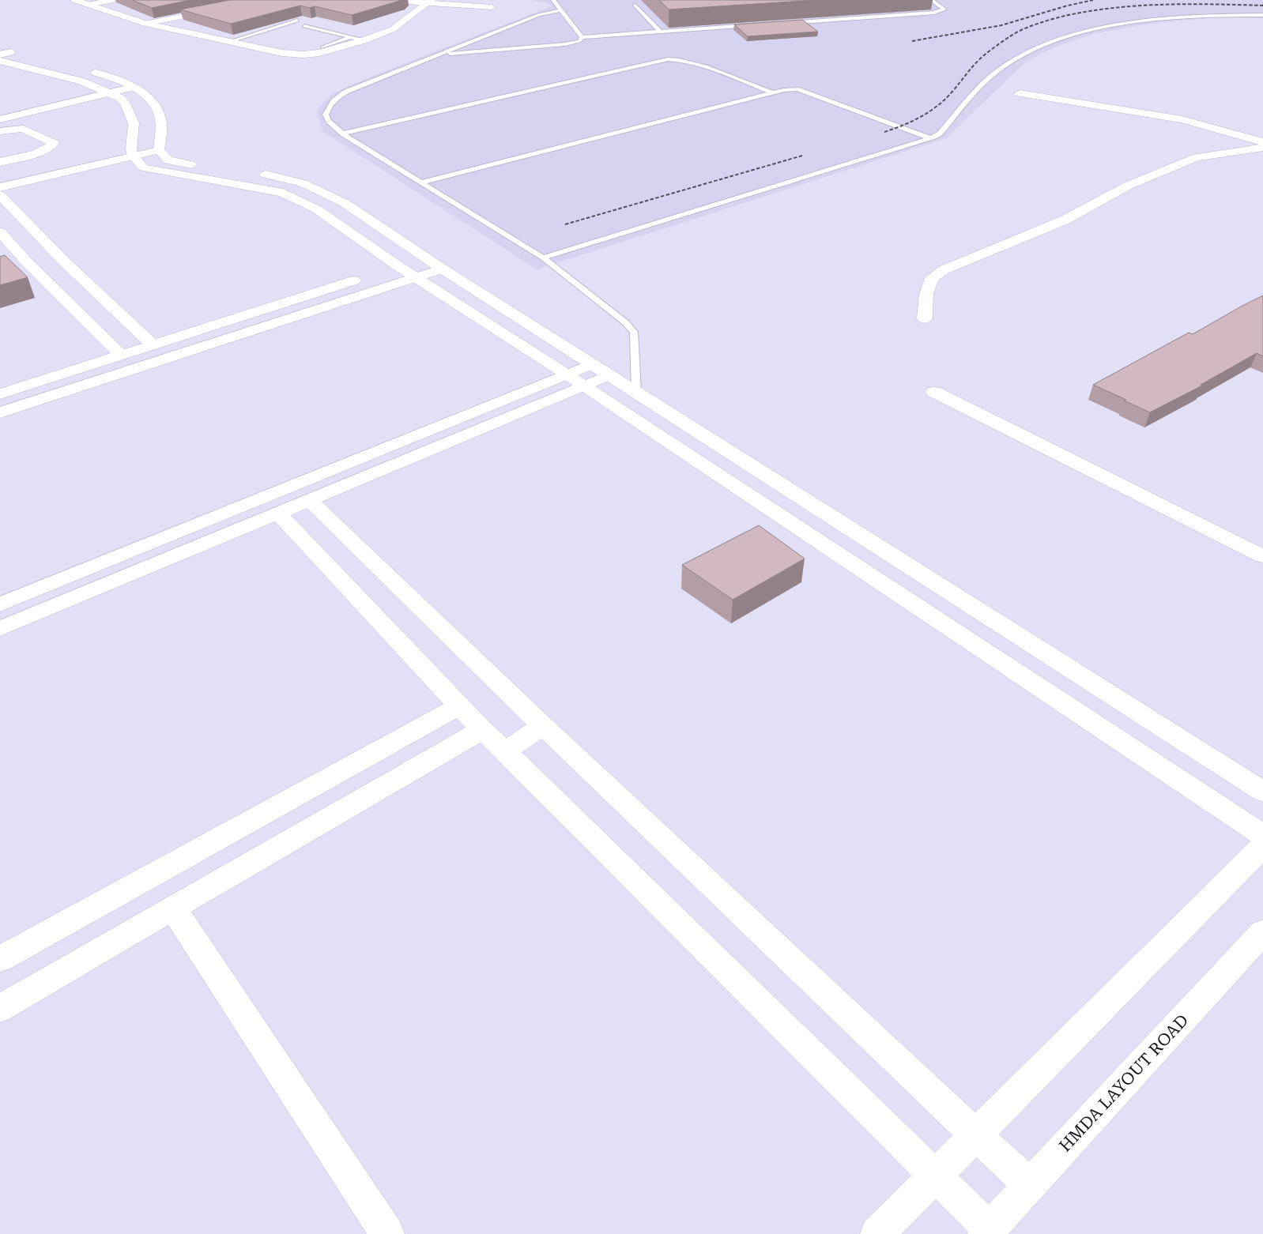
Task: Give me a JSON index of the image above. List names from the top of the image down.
{
  "streets": {
    "street": ["HMDA LAYOUT ROAD"]
  }
}
